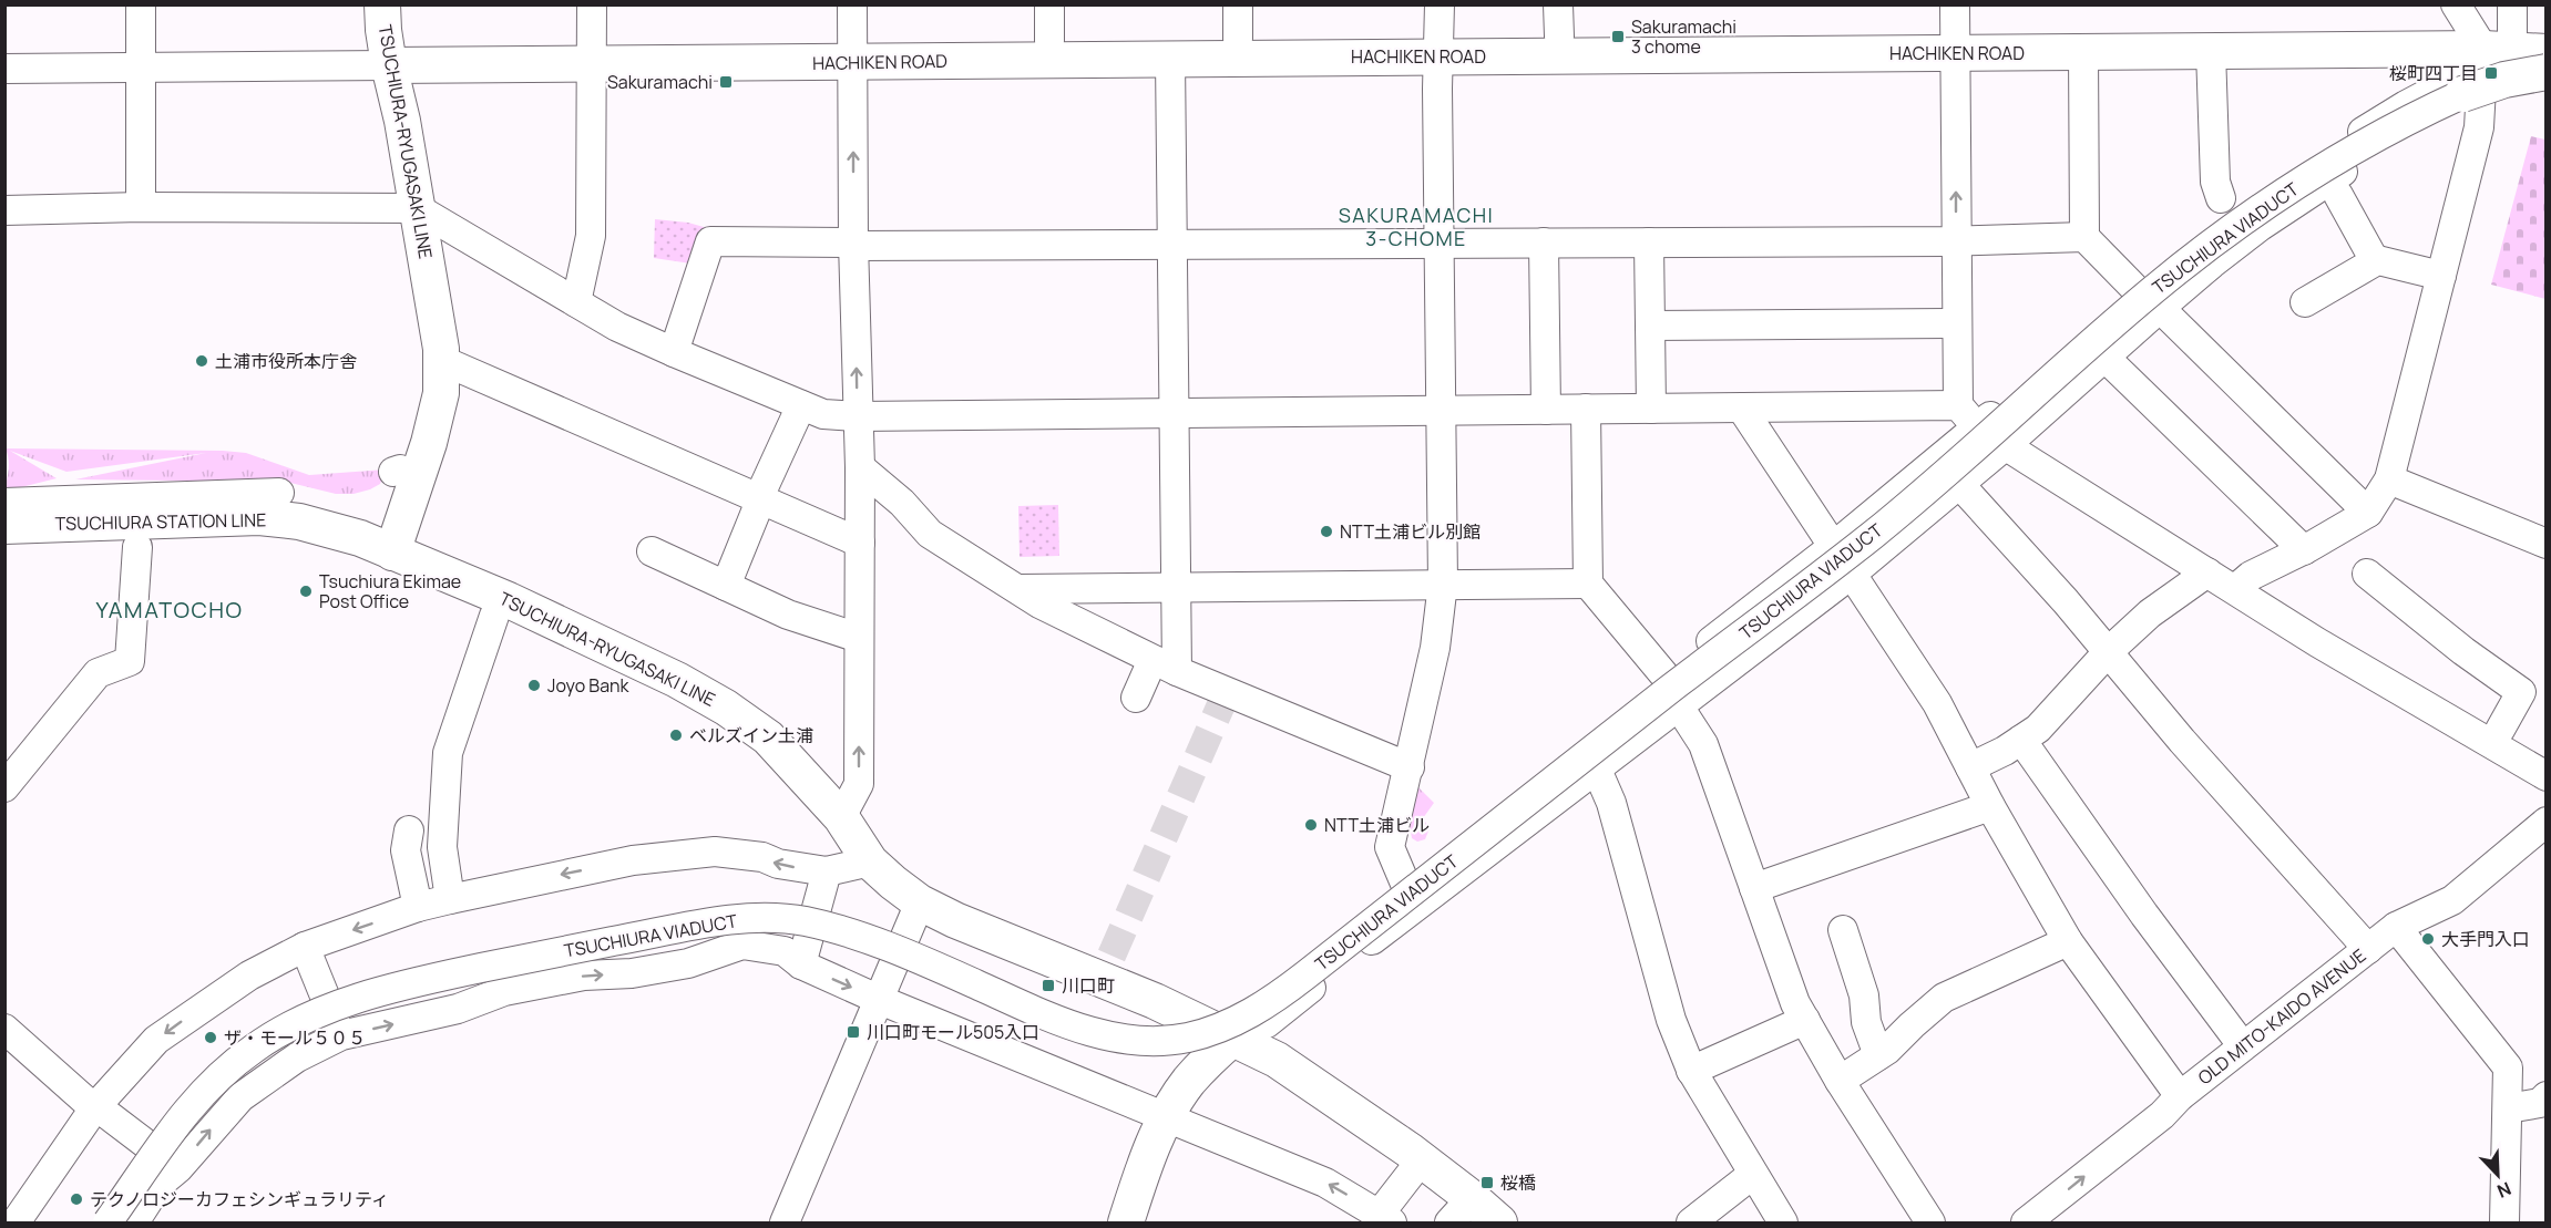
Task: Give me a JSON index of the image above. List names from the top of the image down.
{
  "streets": {
    "main road": ["HACHIKEN ROAD", "TSUCHIURA-RYUGASAKI LINE", "TSUCHIURA STATION LINE"],
    "street": ["TSUCHIURA VIADUCT", "OLD MITO-KAIDO AVENUE"]
  },
  "crossings": [
    ["HACHIKEN ROAD", "TSUCHIURA-RYUGASAKI LINE"],
    ["TSUCHIURA-RYUGASAKI LINE", "TSUCHIURA STATION LINE"]
  ],
  "districts": ["SAKURAMACHI 3-CHOME", "YAMATOCHO"],
  "places": {
    "transit": [
      "Sakuramachi 3 chome",
      "桜町四丁目",
      "Sakuramachi",
      "川口町",
      "川口町モール505入口",
      "桜橋"
    ],
    "other": [
      "土浦市役所本庁舎",
      "NTT土浦ビル別館",
      "Tsuchiura Ekimae Post Office",
      "Joyo Bank",
      "ベルズイン土浦",
      "NTT土浦ビル",
      "大手門入口",
      "ザ・モール５０５",
      "テクノロジーカフェシンギュラリティ"
    ]
  },
  "north": "bottom right"
}
